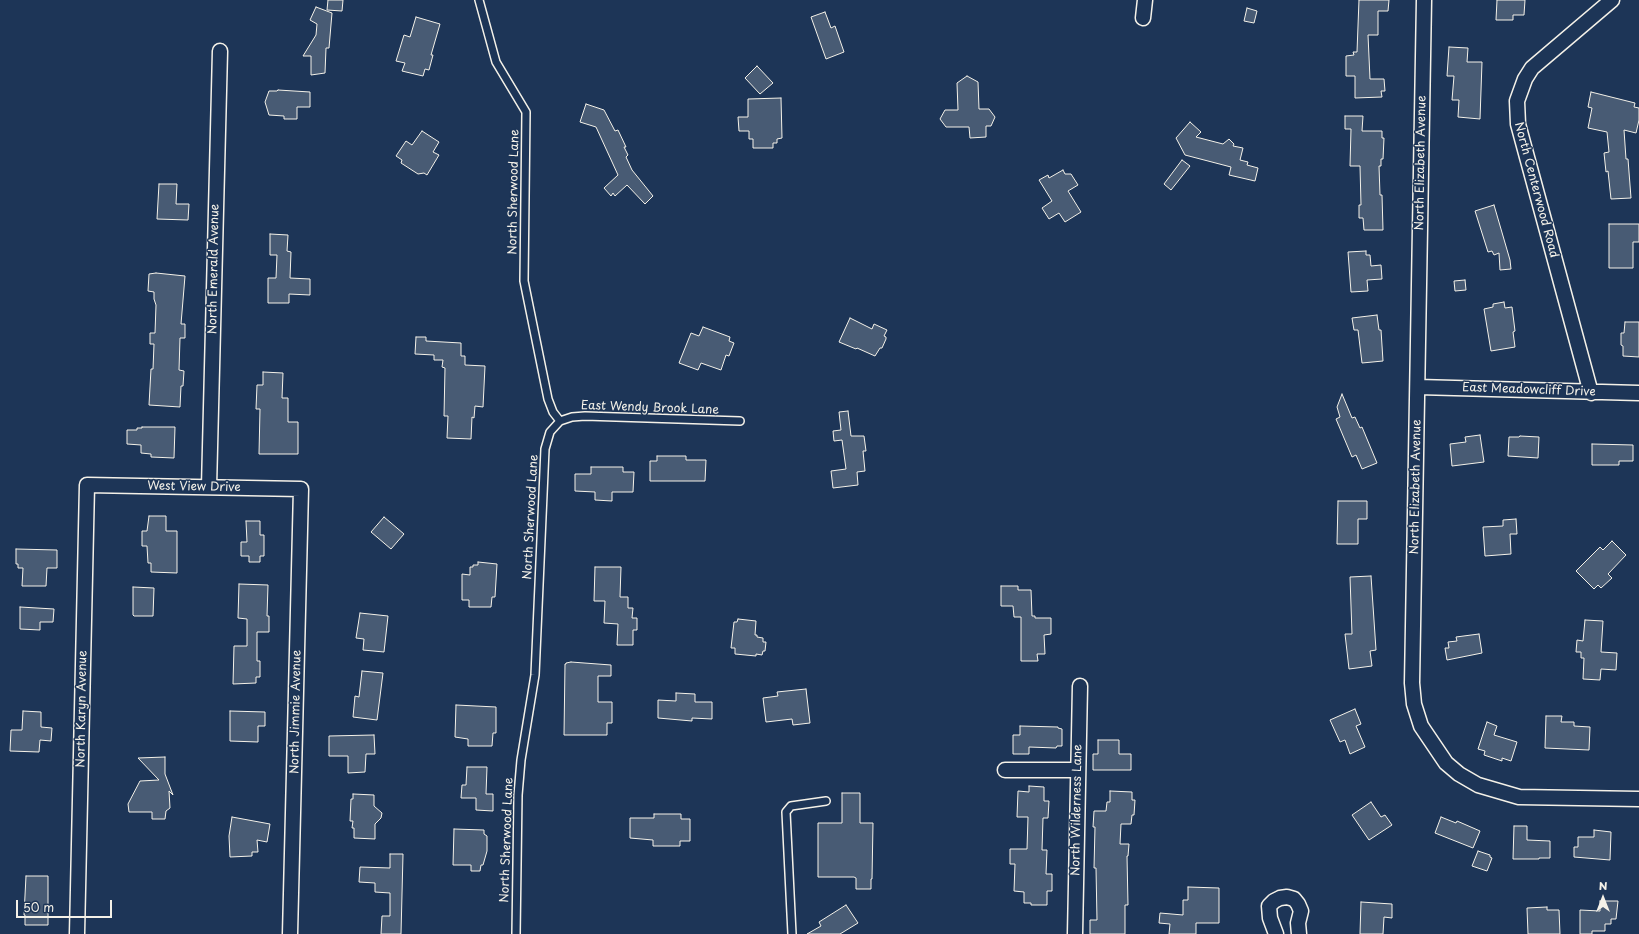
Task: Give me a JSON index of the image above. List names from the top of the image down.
{
  "streets": {
    "street": [
      "North Elizabeth Avenue",
      "North Centerwood Road",
      "North Emerald Avenue",
      "East Meadowcliff Drive",
      "West View Drive",
      "North Karyn Avenue",
      "North Jimmie Avenue",
      "North Wilderness Lane"
    ],
    "lane": ["North Sherwood Lane", "East Wendy Brook Lane"]
  },
  "crossings": [
    ["North Elizabeth Avenue", "East Meadowcliff Drive"],
    ["North Centerwood Road", "East Meadowcliff Drive"],
    ["North Sherwood Lane", "East Wendy Brook Lane"],
    ["North Emerald Avenue", "West View Drive"],
    ["West View Drive", "North Karyn Avenue"],
    ["West View Drive", "North Jimmie Avenue"]
  ],
  "scale_bar": "50 m",
  "north": "top"
}
